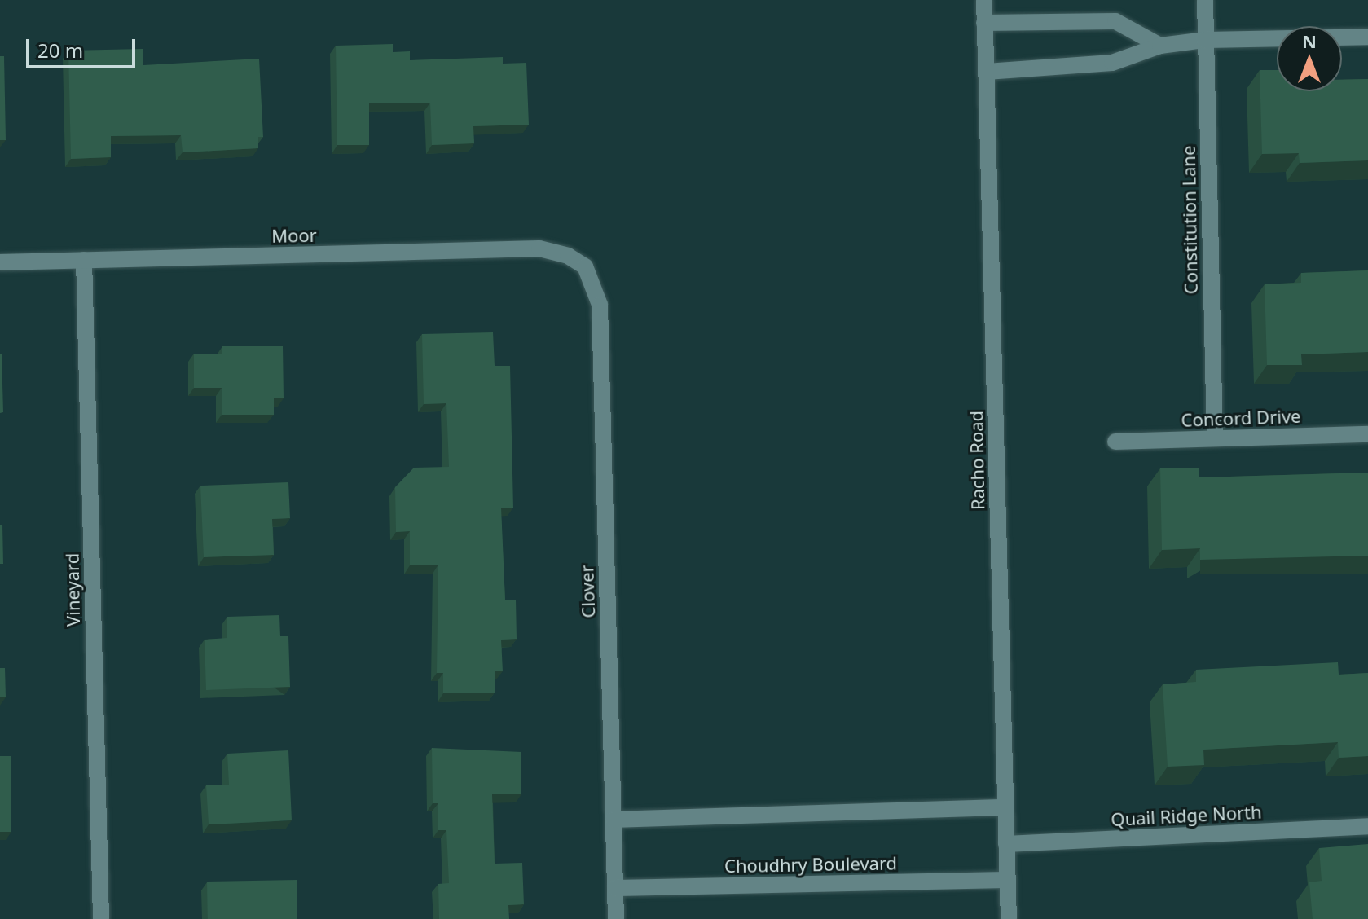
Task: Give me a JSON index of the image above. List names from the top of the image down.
{
  "streets": {
    "street": [
      "Constitution Lane",
      "Moor",
      "Concord Drive",
      "Racho Road",
      "Vineyard",
      "Clover",
      "Quail Ridge North",
      "Choudhry Boulevard"
    ]
  },
  "crossings": [
    ["Constitution Lane", "Concord Drive"],
    ["Moor", "Vineyard"],
    ["Moor", "Clover"],
    ["Racho Road", "Quail Ridge North"],
    ["Racho Road", "Choudhry Boulevard"],
    ["Clover", "Choudhry Boulevard"]
  ],
  "scale_bar": "20 m",
  "north": "top"
}
